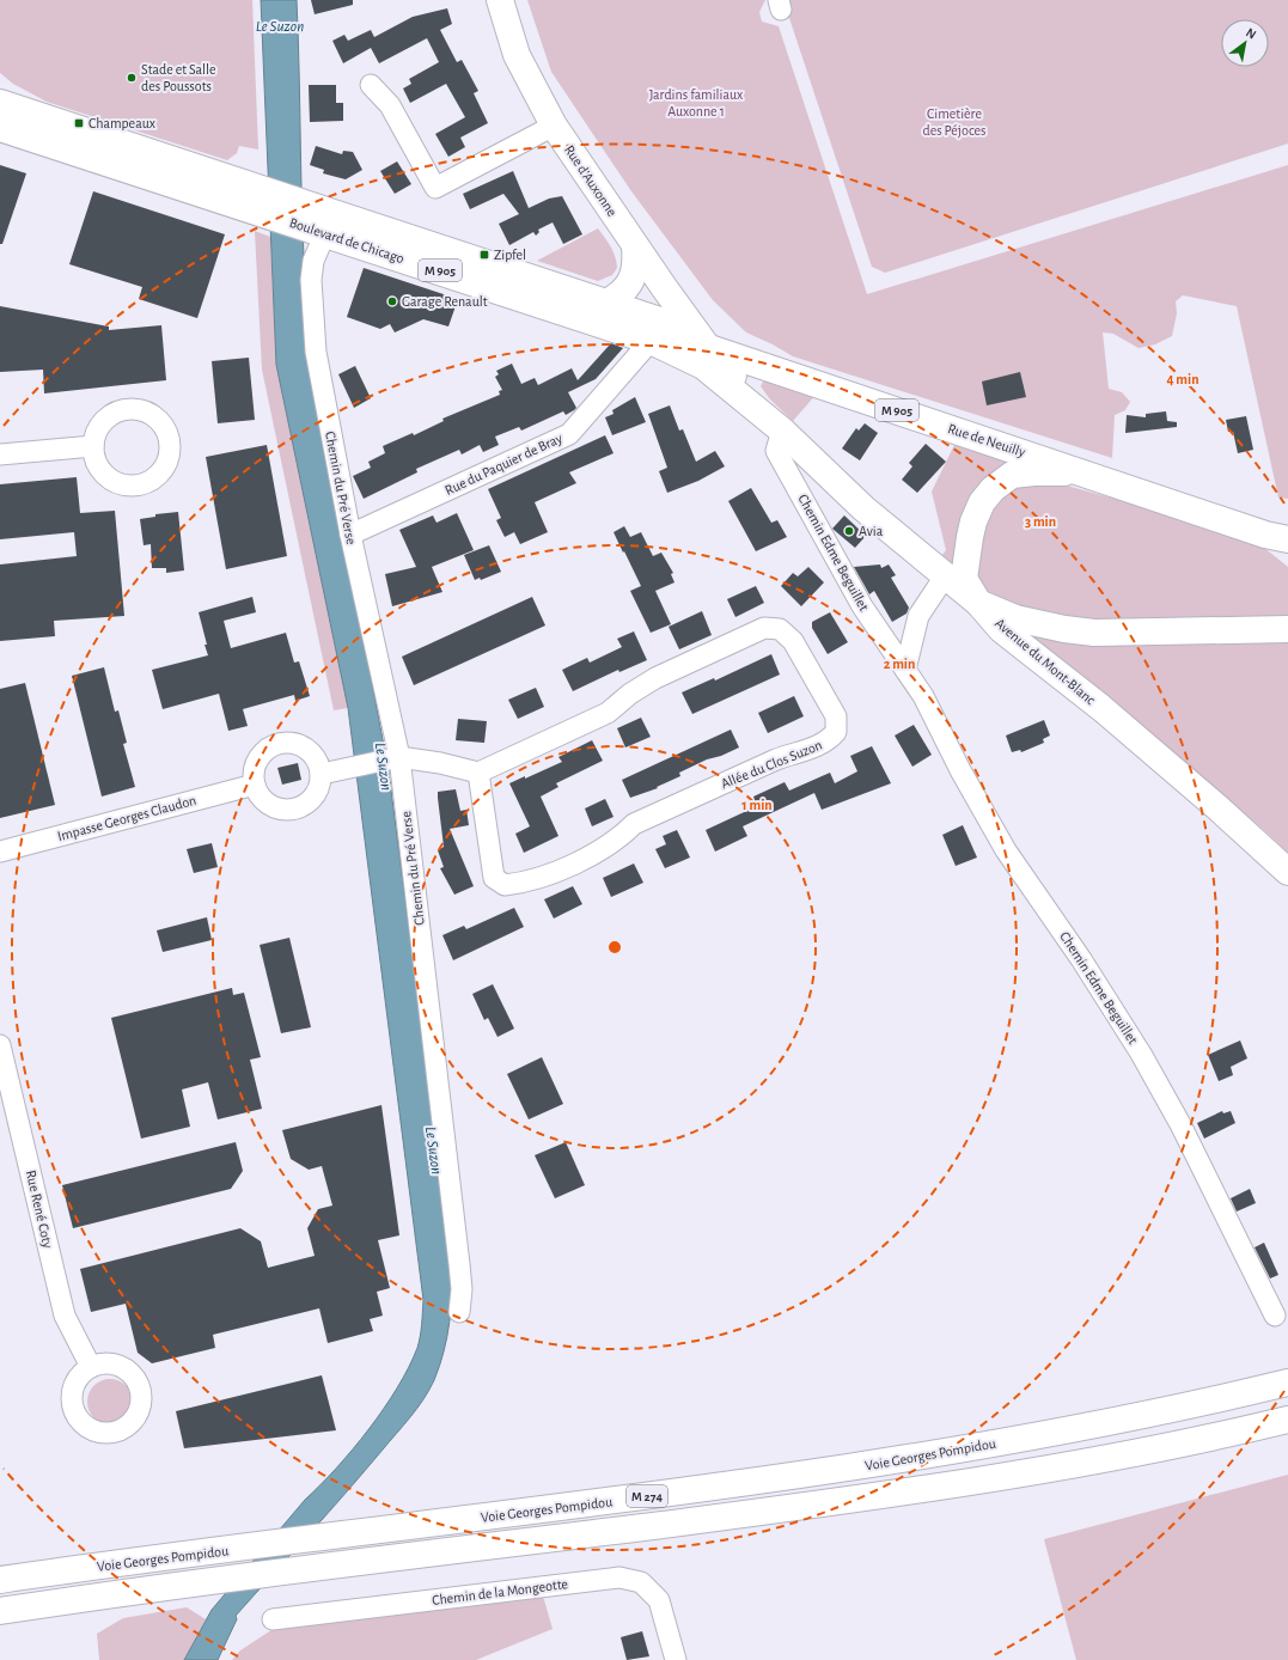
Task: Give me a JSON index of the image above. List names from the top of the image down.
{
  "streets": {
    "main road": [
      "Rue d'Auxonne",
      "Boulevard de Chicago",
      "M 905",
      "Rue de Neuilly",
      "Avenue du Mont-Blanc",
      "Voie Georges Pompidou",
      "M 274"
    ],
    "street": [
      "Rue du Paquier de Bray",
      "Chemin du Pré Verse",
      "Chemin Edme Beguillet",
      "Allée du Clos Suzon",
      "Impasse Georges Claudon",
      "Rue René Coty",
      "Chemin de la Mongeotte"
    ]
  },
  "crossings": [
    ["Rue d'Auxonne", "Boulevard de Chicago"],
    ["Rue d'Auxonne", "Rue de Neuilly"],
    ["Boulevard de Chicago", "Rue de Neuilly"],
    ["Boulevard de Chicago", "Rue du Paquier de Bray"],
    ["Boulevard de Chicago", "Chemin du Pré Verse"],
    ["Boulevard de Chicago", "Chemin Edme Beguillet"],
    ["Boulevard de Chicago", "Avenue du Mont-Blanc"],
    ["Rue du Paquier de Bray", "Chemin du Pré Verse"],
    ["Chemin Edme Beguillet", "Avenue du Mont-Blanc"]
  ],
  "water": ["Le Suzon"],
  "parks": ["Jardins familiaux Auxonne 1", "Cimetière des Péjoces"],
  "places": {
    "other": ["Stade et Salle des Poussots", "Garage Renault", "Avia"],
    "transit": ["Champeaux", "Zipfel"]
  },
  "north": "top right",
  "rings": [
    "4 min",
    "3 min",
    "2 min",
    "1 min"
  ]
}
